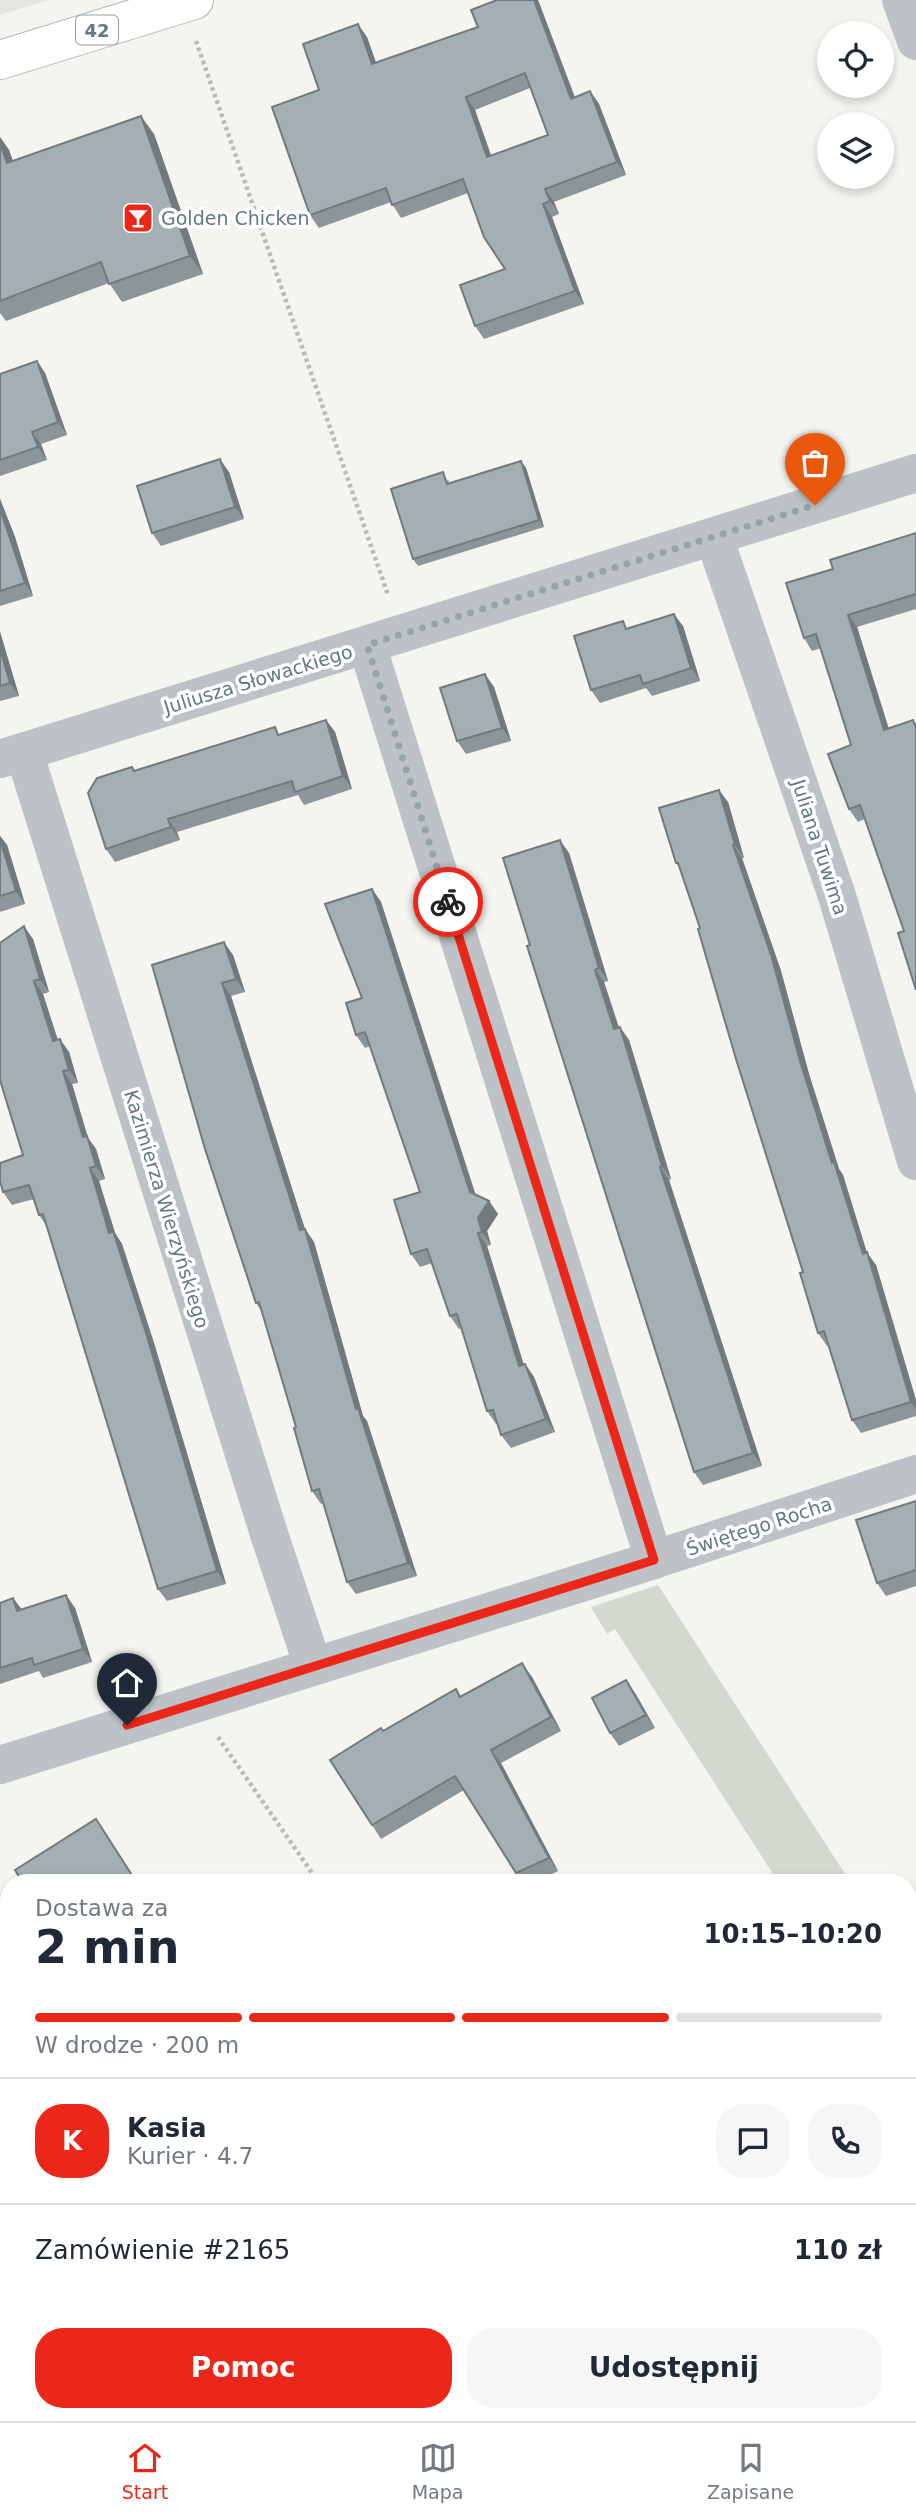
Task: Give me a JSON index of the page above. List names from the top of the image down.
{
  "streets": {
    "main road": ["42"],
    "street": [
      "Juliusza Słowackiego",
      "Juliana Tuwima",
      "Kazimierza Wierzyńskiego",
      "Świętego Rocha"
    ]
  },
  "crossings": [
    ["Juliusza Słowackiego", "Juliana Tuwima"],
    ["Juliusza Słowackiego", "Kazimierza Wierzyńskiego"],
    ["Kazimierza Wierzyńskiego", "Świętego Rocha"]
  ],
  "places": {
    "bar": ["Golden Chicken"]
  },
  "page": {
    "heading": ["2 min", "Dostawa za", "10:15–10:20"],
    "panel": [
      "Kasia",
      "Kurier · 4.7",
      "Zamówienie #2165",
      "110 zł"
    ],
    "bar": "W drodze · 200 m",
    "round": "K",
    "buttons": ["Pomoc", "Udostępnij"],
    "tabs": ["Start", "Mapa", "Zapisane"]
  }
}
